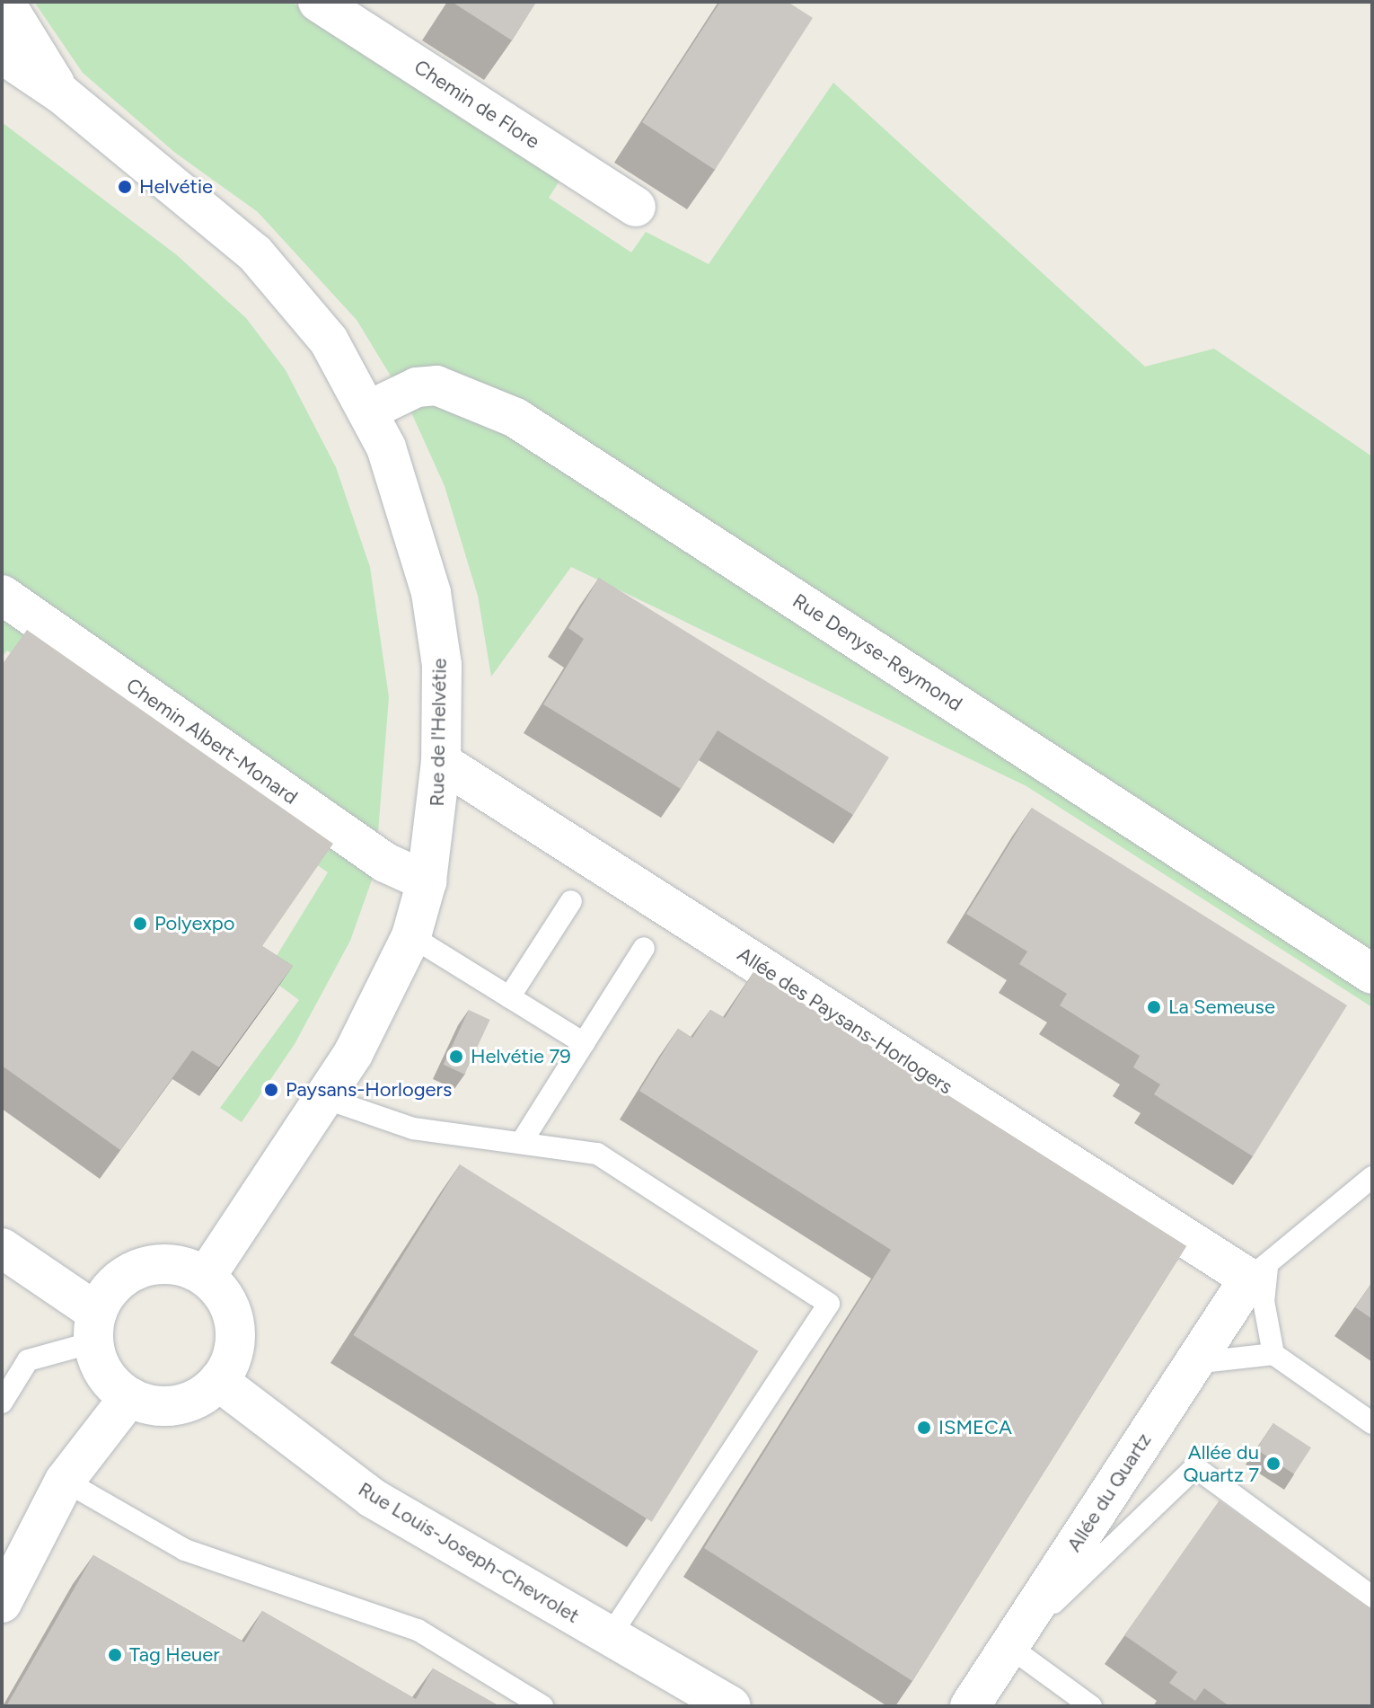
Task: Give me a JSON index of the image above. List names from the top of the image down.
{
  "streets": {
    "street": [
      "Chemin de Flore",
      "Rue Denyse-Reymond",
      "Rue de l'Helvétie",
      "Chemin Albert-Monard",
      "Allée des Paysans-Horlogers",
      "Allée du Quartz",
      "Rue Louis-Joseph-Chevrolet"
    ]
  },
  "crossings": [
    ["Rue Denyse-Reymond", "Rue de l'Helvétie"],
    ["Rue de l'Helvétie", "Chemin Albert-Monard"],
    ["Rue de l'Helvétie", "Allée des Paysans-Horlogers"],
    ["Rue de l'Helvétie", "Rue Louis-Joseph-Chevrolet"],
    ["Allée des Paysans-Horlogers", "Allée du Quartz"]
  ],
  "places": [
    "Helvétie",
    "Polyexpo",
    "La Semeuse",
    "Helvétie 79",
    "Paysans-Horlogers",
    "ISMECA",
    "Allée du Quartz 7",
    "Tag Heuer"
  ]
}
